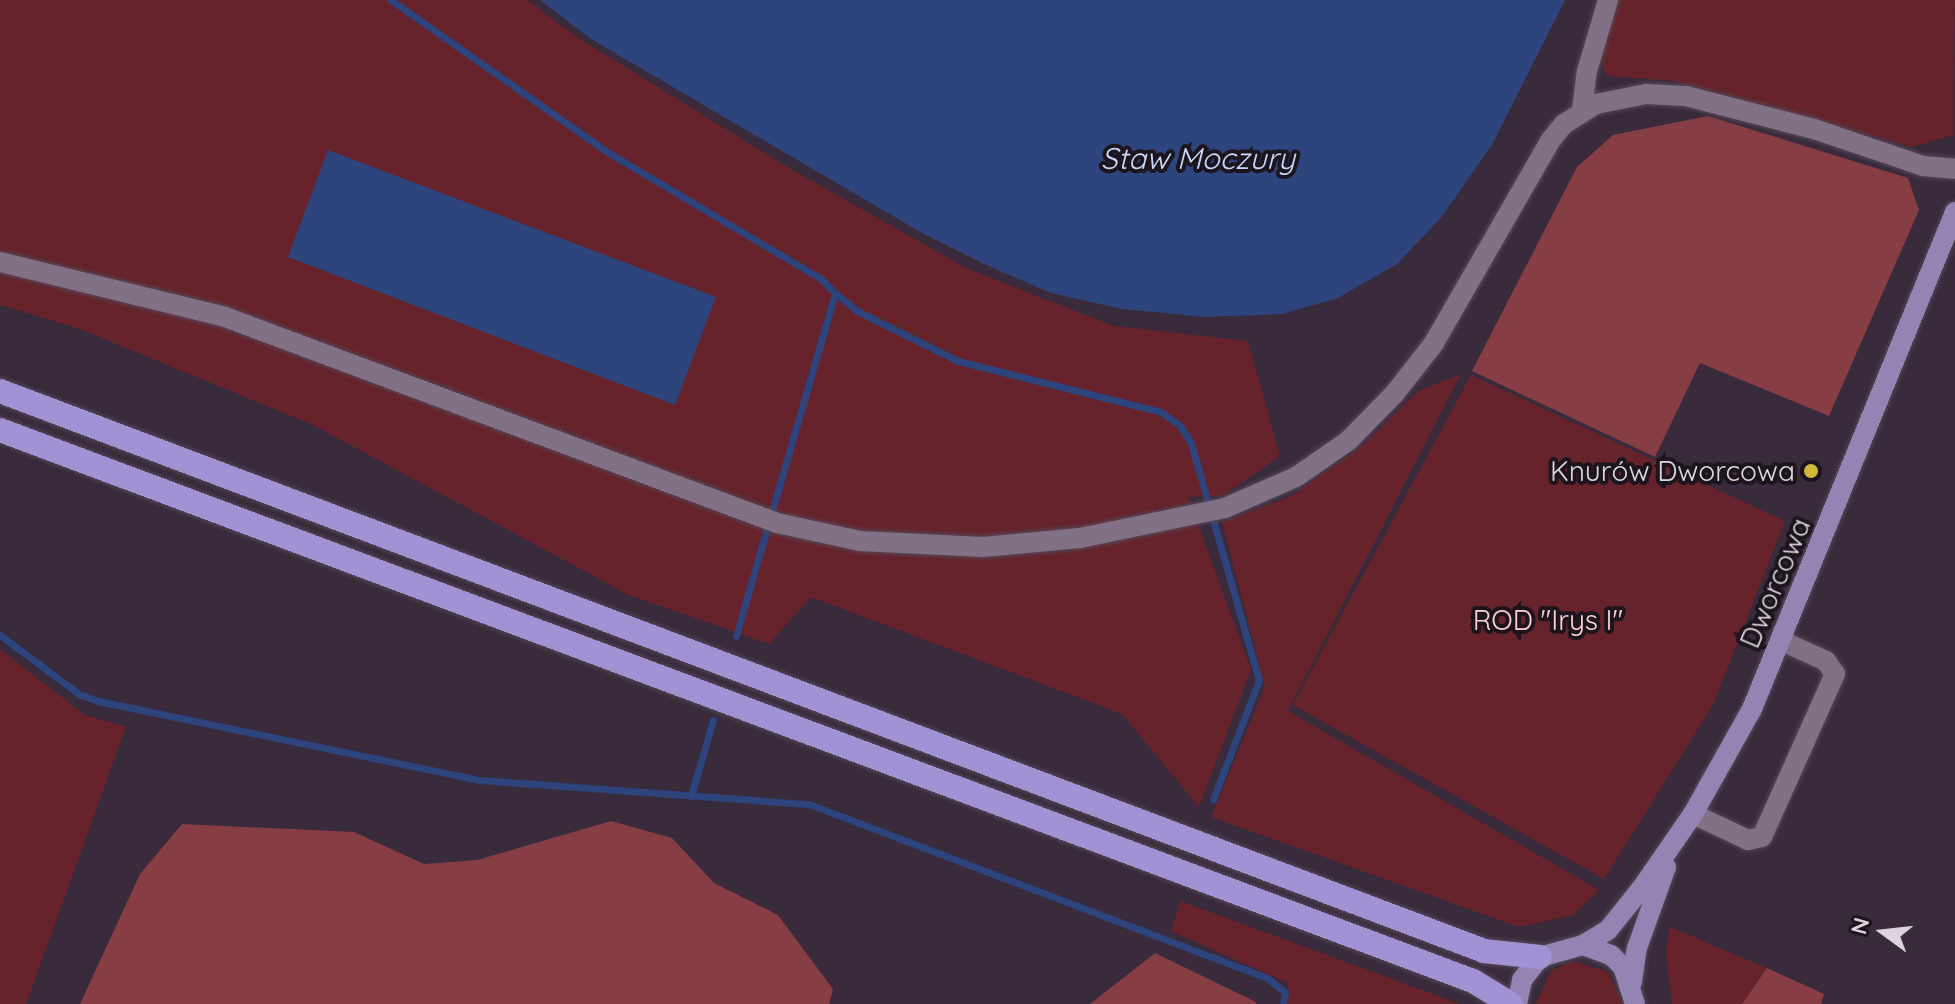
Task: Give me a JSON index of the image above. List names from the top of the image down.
{
  "streets": {
    "main road": ["Dworcowa"]
  },
  "water": ["Staw Moczury"],
  "parks": ["ROD \"Irys I\""],
  "places": ["Knurów Dworcowa"],
  "north": "left"
}
